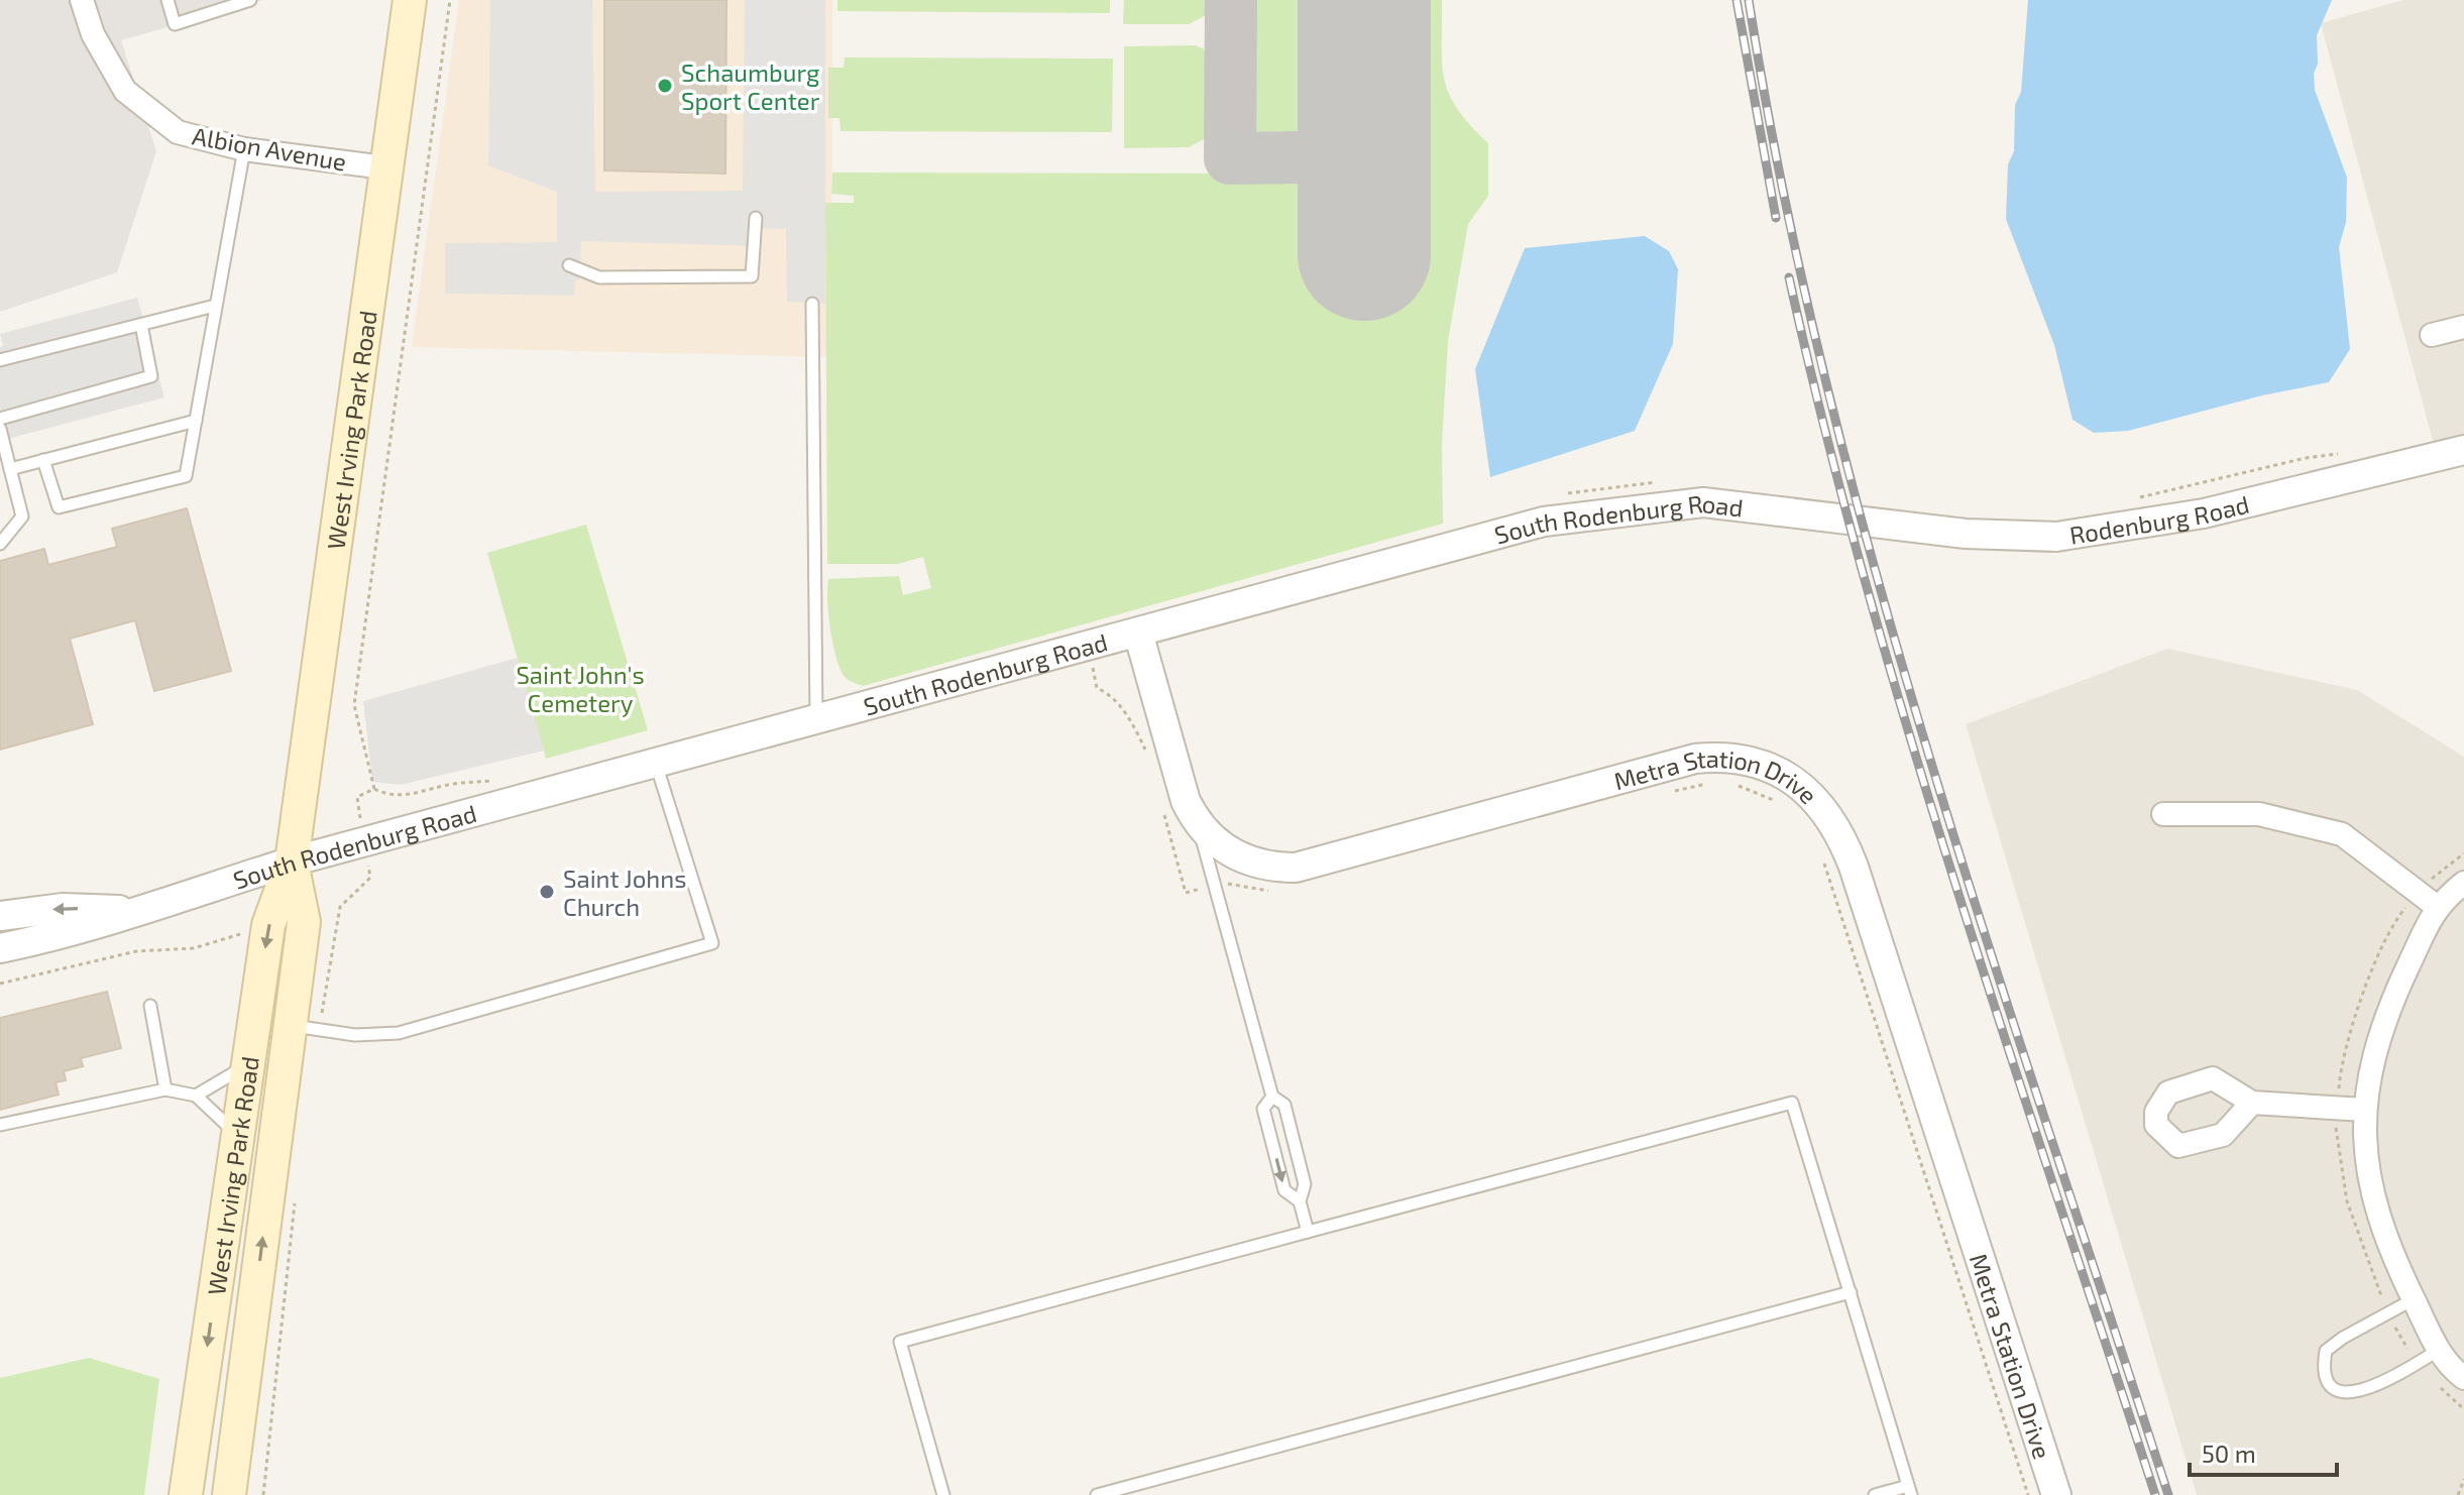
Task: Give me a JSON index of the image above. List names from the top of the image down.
{
  "streets": {
    "main road": ["West Irving Park Road"],
    "street": [
      "Albion Avenue",
      "Rodenburg Road",
      "South Rodenburg Road",
      "Metra Station Drive"
    ]
  },
  "crossings": [
    ["Albion Avenue", "West Irving Park Road"],
    ["West Irving Park Road", "South Rodenburg Road"],
    ["Rodenburg Road", "South Rodenburg Road"],
    ["South Rodenburg Road", "Metra Station Drive"]
  ],
  "parks": ["Saint John's Cemetery"],
  "places": ["Schaumburg Sport Center", "Saint Johns Church"],
  "scale_bar": "50 m"
}
